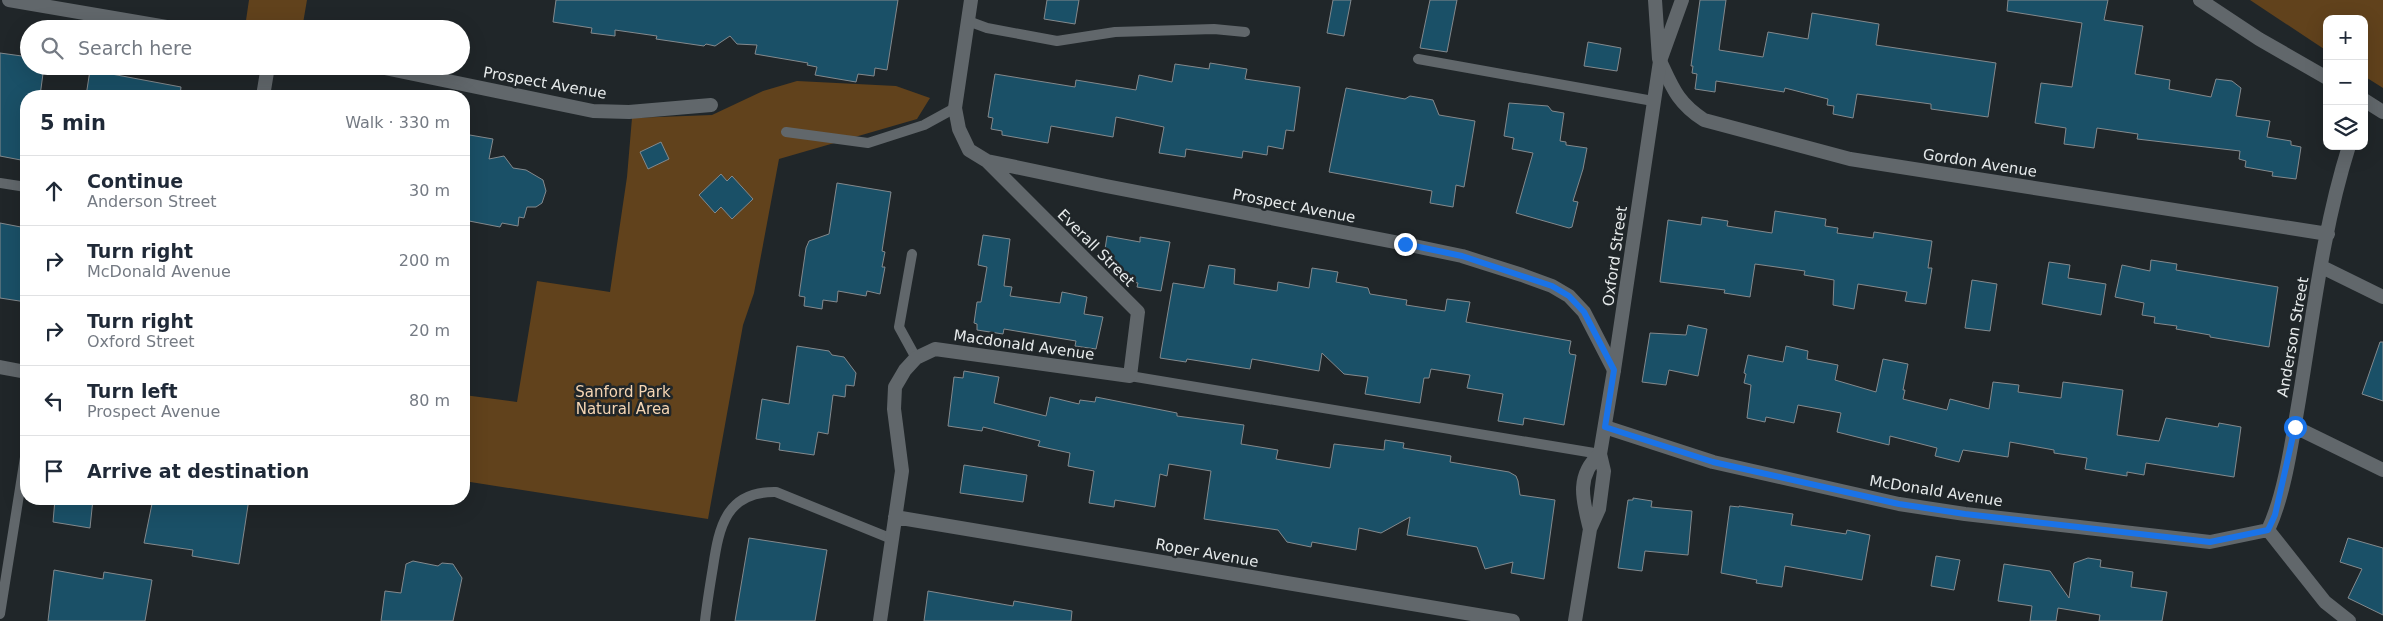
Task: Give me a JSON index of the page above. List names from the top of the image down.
{
  "streets": {
    "street": [
      "Prospect Avenue",
      "Gordon Avenue",
      "Everall Street",
      "Oxford Street",
      "Anderson Street",
      "Macdonald Avenue",
      "McDonald Avenue",
      "Roper Avenue"
    ]
  },
  "crossings": [
    ["Prospect Avenue", "Everall Street"],
    ["Prospect Avenue", "Oxford Street"],
    ["Gordon Avenue", "Oxford Street"],
    ["Gordon Avenue", "Anderson Street"],
    ["Everall Street", "Macdonald Avenue"],
    ["Oxford Street", "McDonald Avenue"],
    ["Anderson Street", "McDonald Avenue"]
  ],
  "parks": ["Sanford Park Natural Area"],
  "page": {
    "map_buttons": ["+", "−"],
    "search": "Search here",
    "heading": ["5 min", "Walk · 330 m"],
    "list": [
      ["Continue", "Anderson Street", "30 m"],
      ["Turn right", "McDonald Avenue", "200 m"],
      ["Turn right", "Oxford Street", "20 m"],
      ["Turn left", "Prospect Avenue", "80 m"],
      "Arrive at destination"
    ]
  }
}
